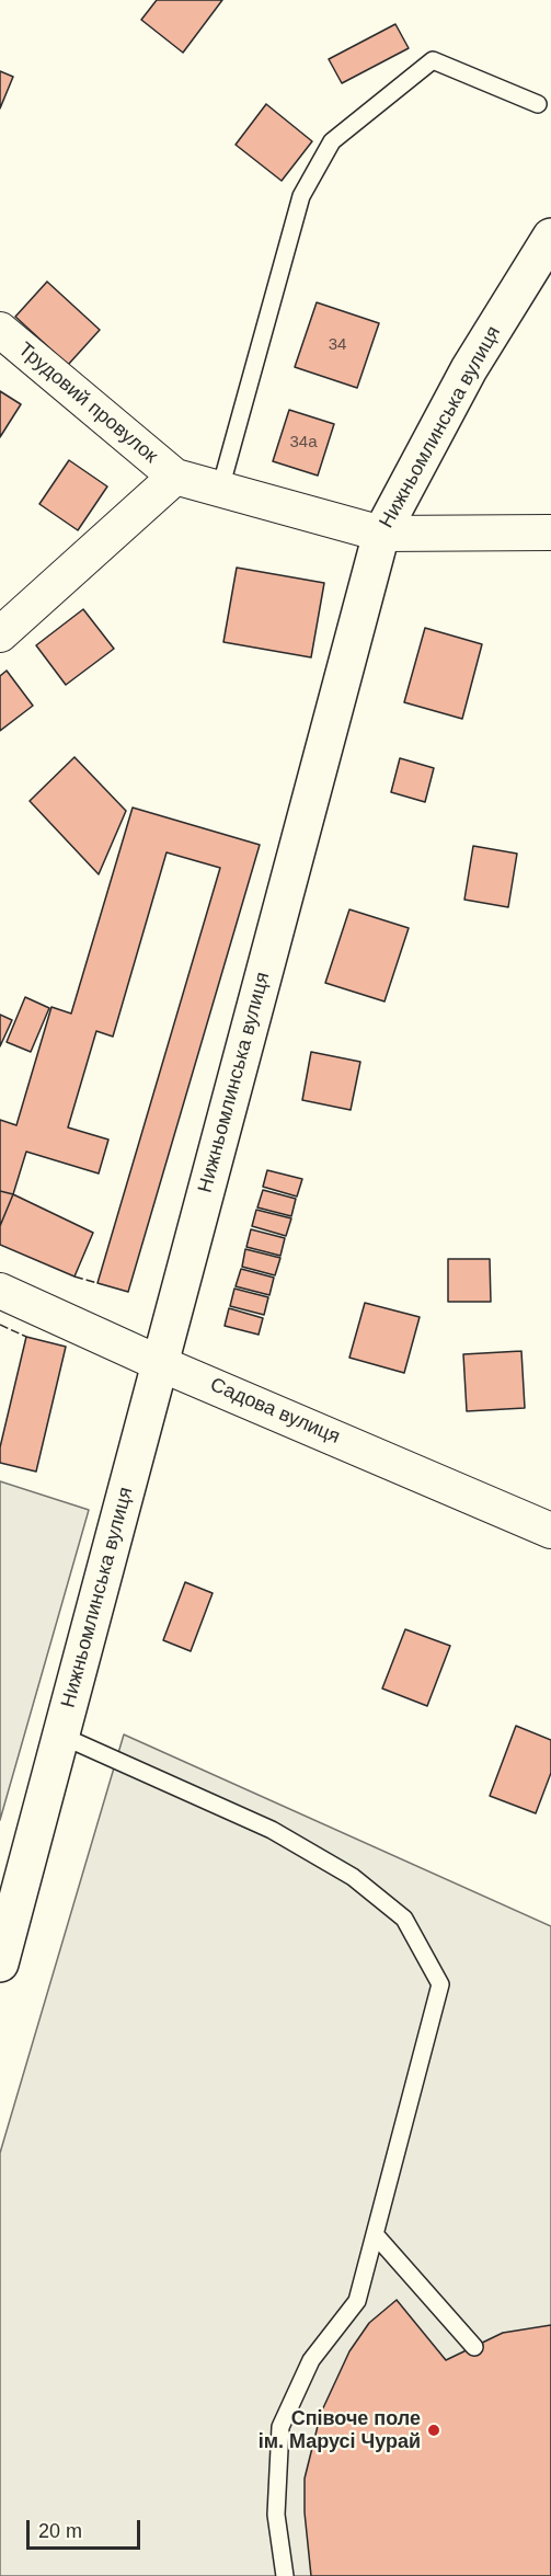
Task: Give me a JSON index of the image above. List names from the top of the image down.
{
  "streets": {
    "main road": ["Нижньомлинська вулиця"],
    "street": ["Трудовий провулок", "Садова вулиця"]
  },
  "crossings": [
    ["Нижньомлинська вулиця", "Садова вулиця"]
  ],
  "places": ["Співоче поле ім. Марусі Чурай"],
  "house_numbers": ["34", "34а"],
  "scale_bar": "20 m"
}
